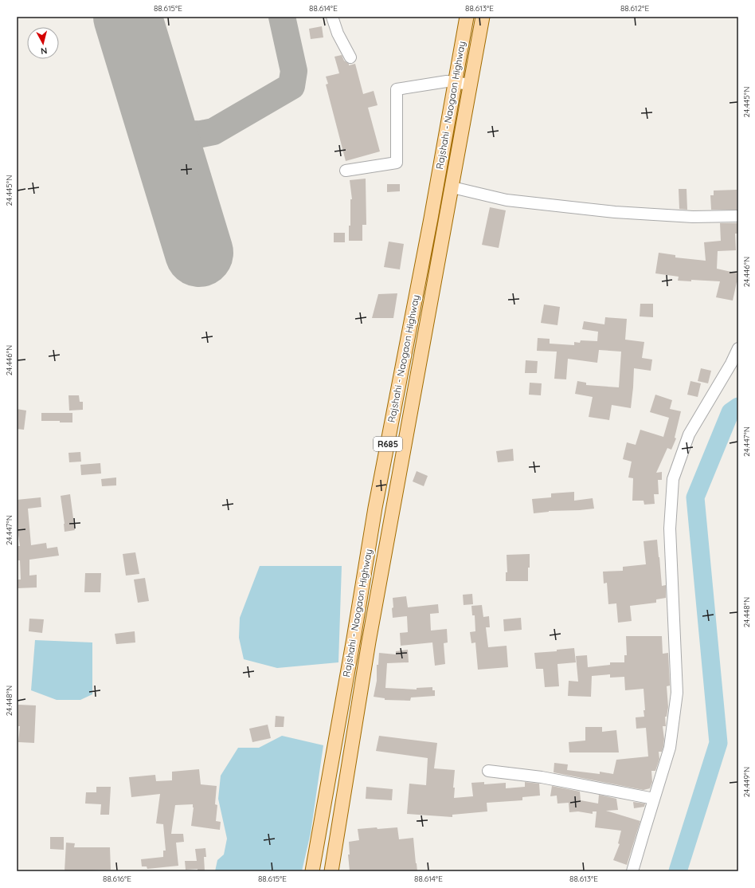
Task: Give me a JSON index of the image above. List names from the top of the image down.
{
  "streets": {
    "main road": ["Rajshahi - Naogaon Highway", "R685"]
  },
  "north": "bottom",
  "coordinates": [
    "88.615°E",
    "88.614°E",
    "88.613°E",
    "88.612°E",
    "24.445°N",
    "24.446°N",
    "24.447°N",
    "24.448°N",
    "24.449°N",
    "88.616°E"
  ]
}
